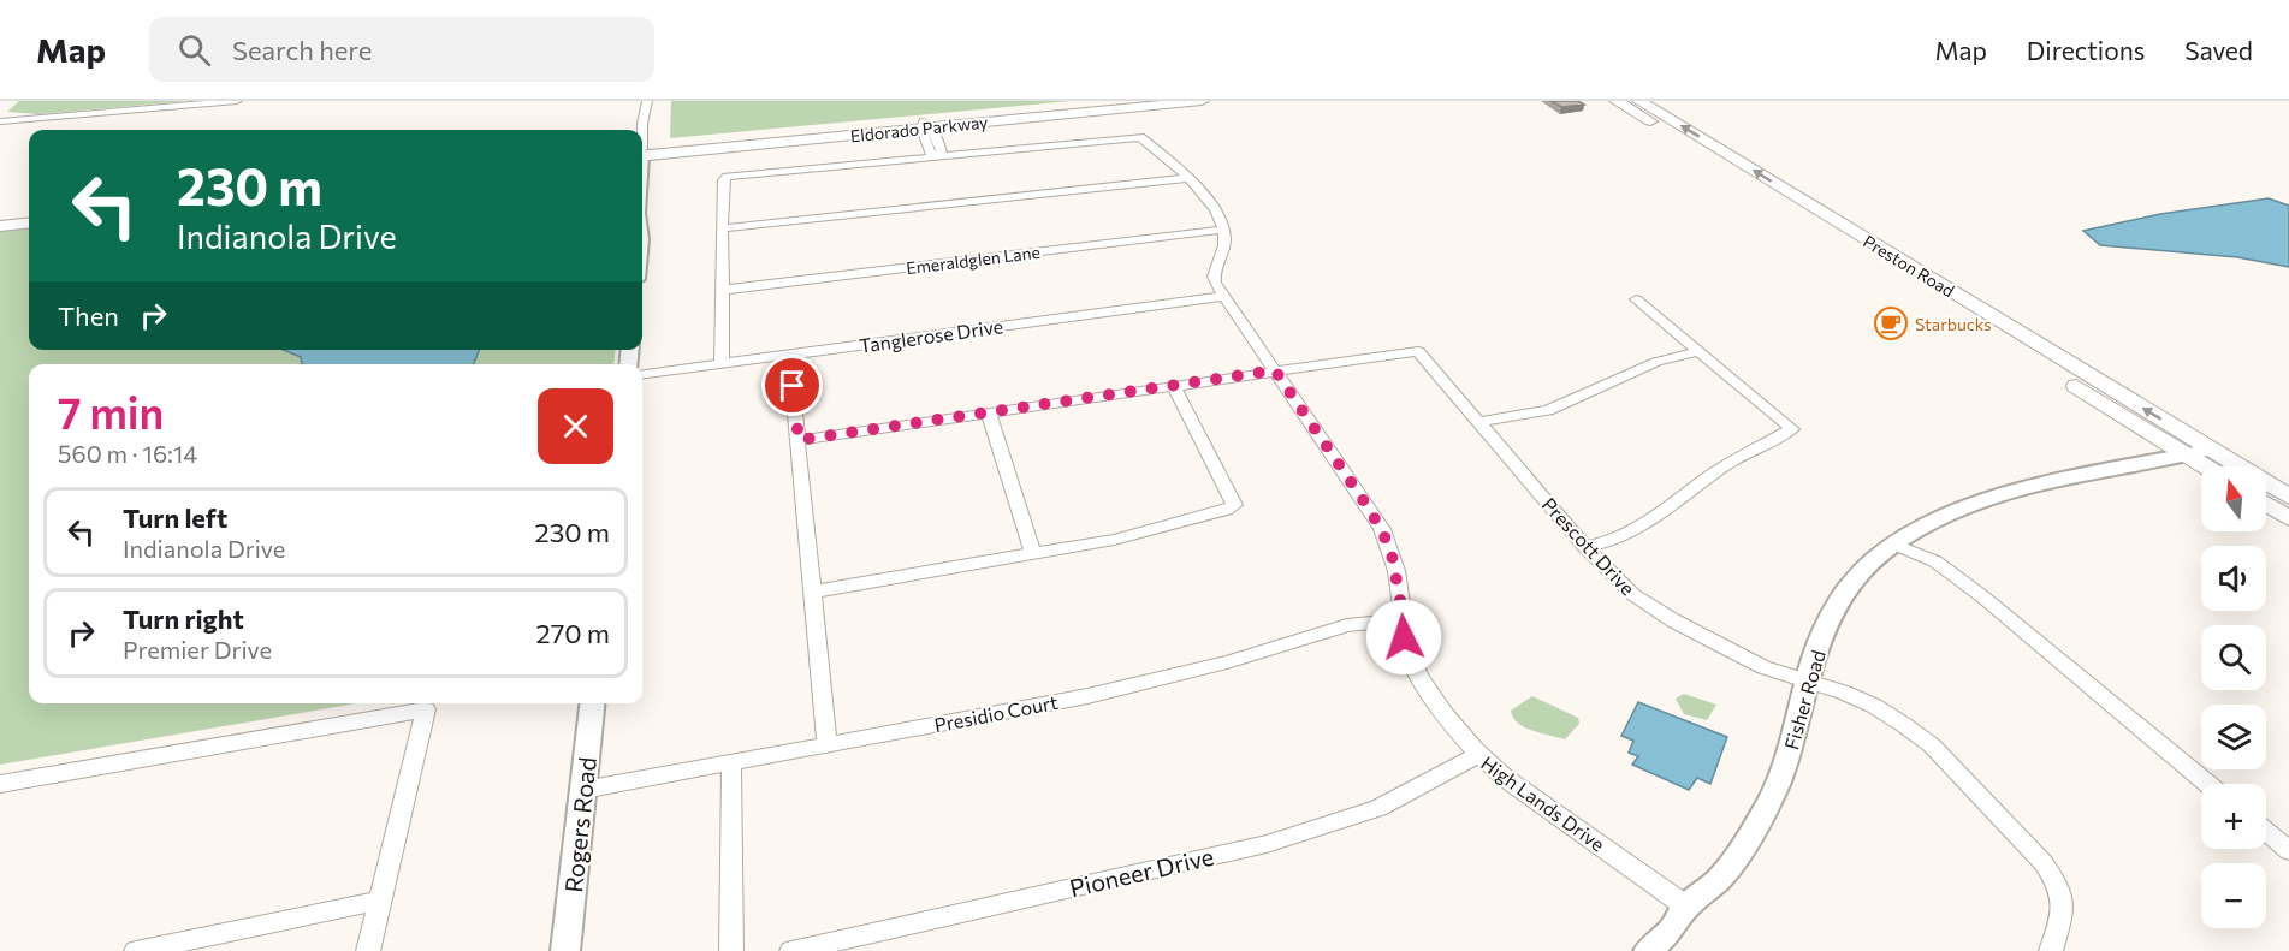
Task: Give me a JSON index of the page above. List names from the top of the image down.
{
  "streets": {
    "main road": ["Eldorado Parkway", "Preston Road"],
    "street": [
      "Emeraldglen Lane",
      "Tanglerose Drive",
      "Prescott Drive",
      "Fisher Road",
      "Presidio Court",
      "High Lands Drive",
      "Rogers Road",
      "Pioneer Drive"
    ]
  },
  "crossings": [
    ["Preston Road", "Fisher Road"],
    ["Tanglerose Drive", "High Lands Drive"],
    ["Prescott Drive", "Fisher Road"],
    ["Prescott Drive", "High Lands Drive"],
    ["Fisher Road", "High Lands Drive"],
    ["Presidio Court", "High Lands Drive"],
    ["Presidio Court", "Rogers Road"],
    ["High Lands Drive", "Pioneer Drive"]
  ],
  "places": {
    "cafe": ["Starbucks"]
  },
  "north": "top",
  "page": {
    "header": "Map",
    "search": "Search here",
    "nav": ["Map", "Directions", "Saved"],
    "turn": ["230 m", "Indianola Drive"],
    "then": "Then",
    "heading": ["7 min", "560 m · 16:14"],
    "map_buttons": ["+", "−"],
    "list": [
      {
        "name": "Turn left",
        "note": "Indianola Drive",
        "value": "230 m"
      },
      {
        "name": "Turn right",
        "note": "Premier Drive",
        "value": "270 m"
      }
    ]
  }
}
